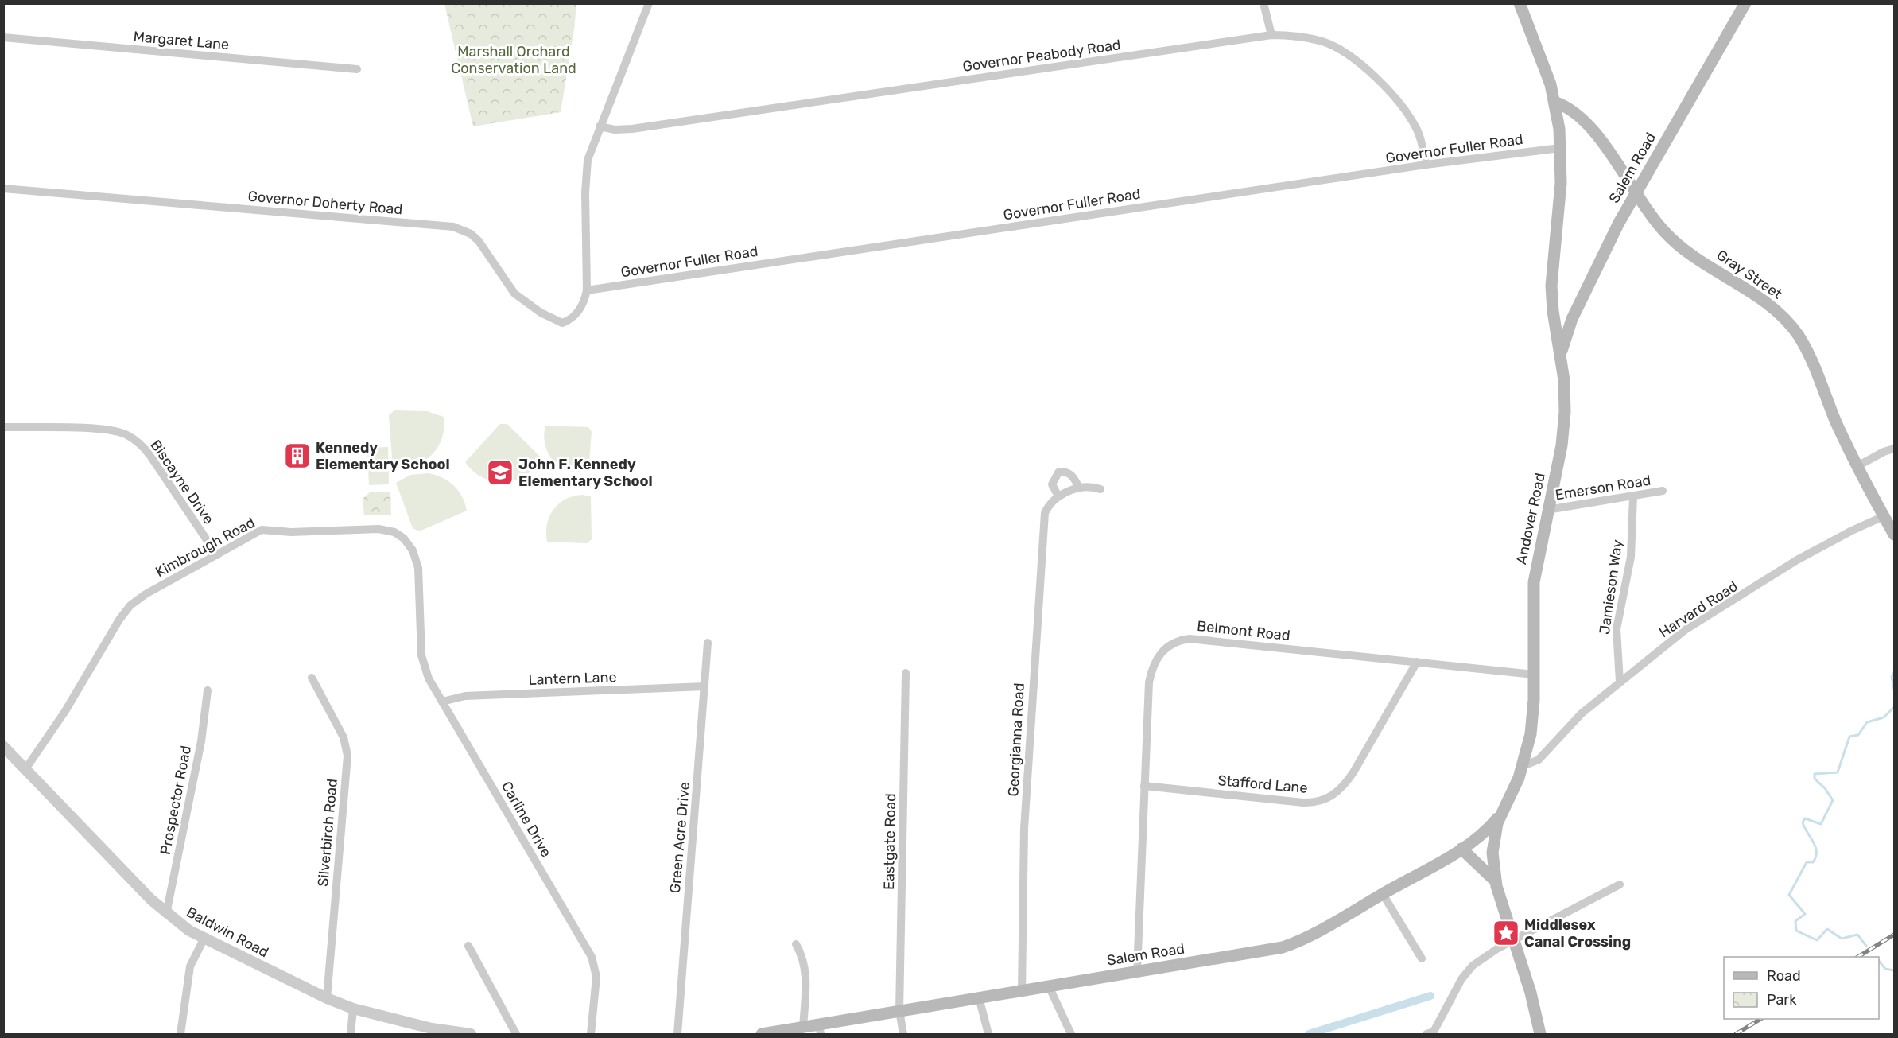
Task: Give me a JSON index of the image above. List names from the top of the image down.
{
  "streets": {
    "main road": ["Salem Road", "Gray Street", "Andover Road"],
    "street": [
      "Margaret Lane",
      "Governor Peabody Road",
      "Governor Fuller Road",
      "Governor Doherty Road",
      "Biscayne Drive",
      "Emerson Road",
      "Kimbrough Road",
      "Jamieson Way",
      "Harvard Road",
      "Belmont Road",
      "Lantern Lane",
      "Georgianna Road",
      "Stafford Lane",
      "Prospector Road",
      "Carline Drive",
      "Silverbirch Road",
      "Green Acre Drive",
      "Eastgate Road",
      "Baldwin Road"
    ]
  },
  "crossings": [
    ["Governor Peabody Road", "Governor Fuller Road"],
    ["Governor Fuller Road", "Governor Doherty Road"],
    ["Governor Fuller Road", "Andover Road"],
    ["Salem Road", "Gray Street"],
    ["Salem Road", "Andover Road"],
    ["Salem Road", "Belmont Road"],
    ["Salem Road", "Georgianna Road"],
    ["Salem Road", "Eastgate Road"],
    ["Gray Street", "Andover Road"],
    ["Gray Street", "Harvard Road"],
    ["Biscayne Drive", "Kimbrough Road"],
    ["Emerson Road", "Andover Road"],
    ["Emerson Road", "Jamieson Way"],
    ["Andover Road", "Harvard Road"],
    ["Andover Road", "Belmont Road"],
    ["Kimbrough Road", "Carline Drive"],
    ["Kimbrough Road", "Baldwin Road"],
    ["Jamieson Way", "Harvard Road"],
    ["Belmont Road", "Stafford Lane"],
    ["Lantern Lane", "Carline Drive"],
    ["Lantern Lane", "Green Acre Drive"],
    ["Prospector Road", "Baldwin Road"],
    ["Silverbirch Road", "Baldwin Road"]
  ],
  "parks": ["Marshall Orchard Conservation Land"],
  "places": {
    "building": ["Kennedy Elementary School"],
    "school or university": ["John F. Kennedy Elementary School"],
    "place": ["Middlesex Canal Crossing"]
  },
  "legend": ["Road", "Park"]
}
